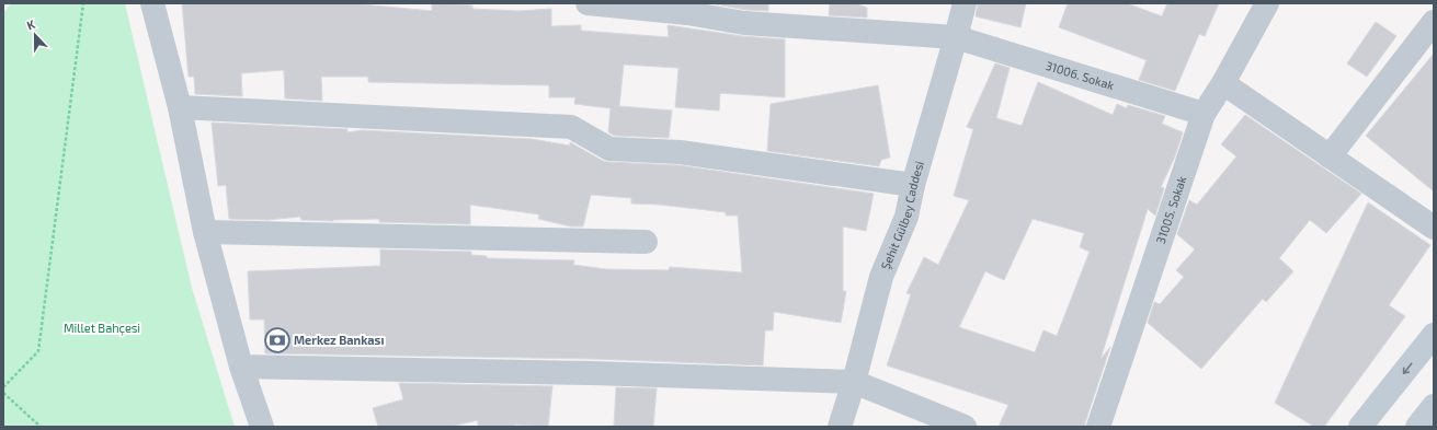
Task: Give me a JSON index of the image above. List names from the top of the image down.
{
  "streets": {
    "street": ["31006. Sokak", "31005. Sokak", "Şehit Gülbey Caddesi"]
  },
  "crossings": [
    ["31006. Sokak", "31005. Sokak"],
    ["31006. Sokak", "Şehit Gülbey Caddesi"]
  ],
  "parks": ["Millet Bahçesi"],
  "places": {
    "bank": ["Merkez Bankası"]
  },
  "north": "top"
}
